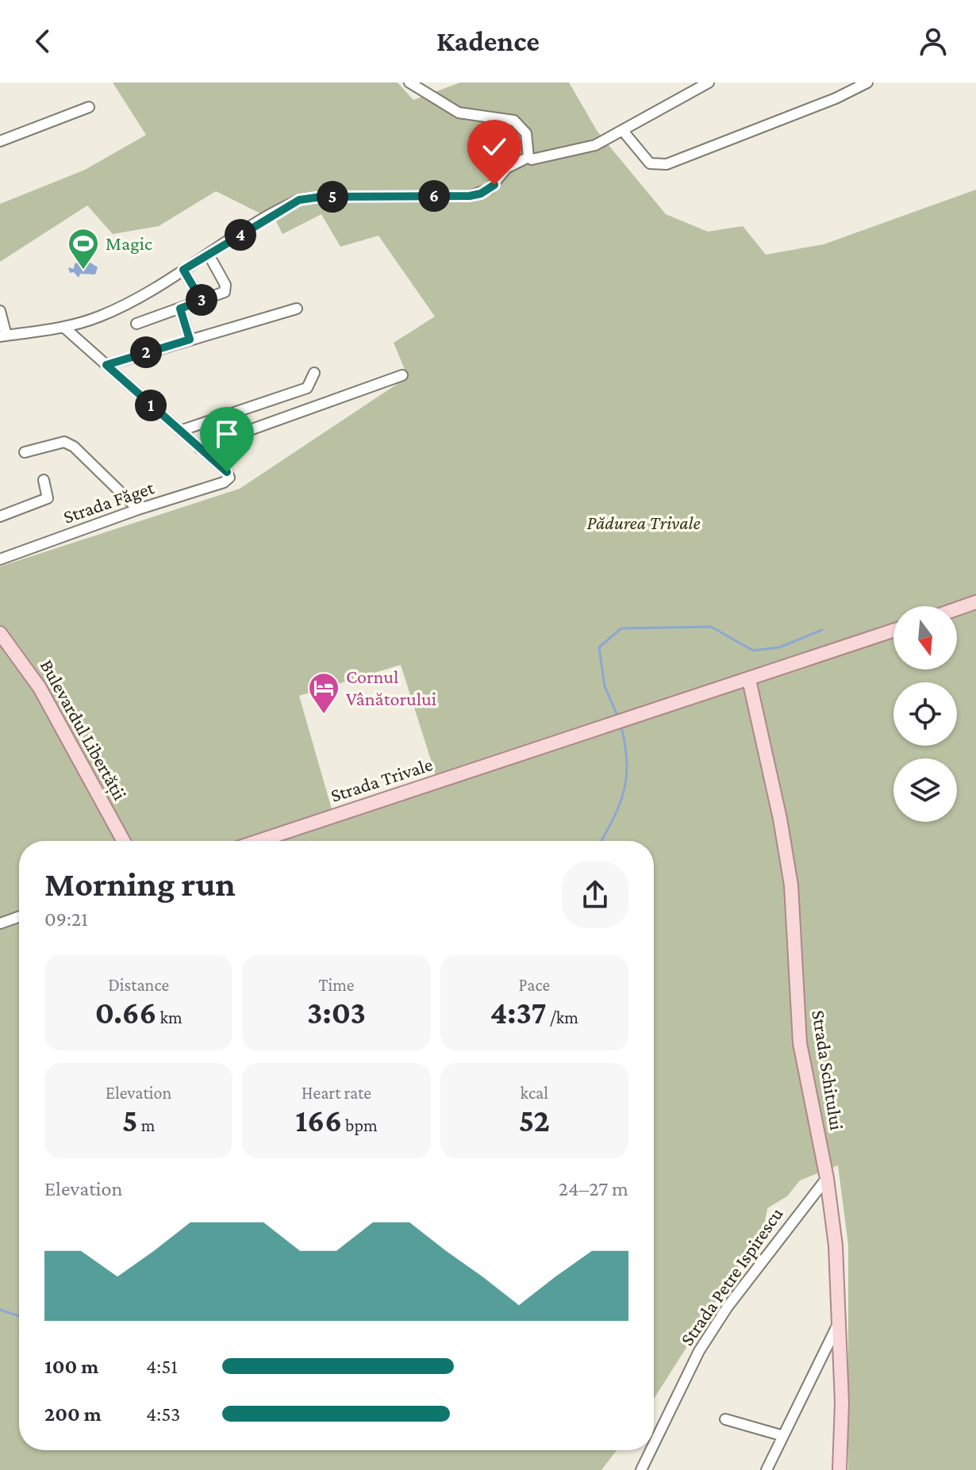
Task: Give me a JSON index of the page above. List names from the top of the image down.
{
  "streets": {
    "main road": ["Bulevardul Libertății", "Strada Trivale", "Strada Schitului"],
    "street": ["Strada Făget", "Strada Petre Ispirescu"]
  },
  "crossings": [
    ["Strada Trivale", "Strada Schitului"],
    ["Strada Schitului", "Strada Petre Ispirescu"]
  ],
  "parks": ["Pădurea Trivale"],
  "places": {
    "sports": ["Magic"],
    "hotel": ["Cornul Vânătorului"]
  },
  "north": "bottom",
  "page": {
    "header": "Kadence",
    "pins": [
      "6",
      "5",
      "4",
      "3",
      "2",
      "1"
    ],
    "heading": ["Morning run", "09:21"],
    "stats": [
      ["Distance", "0.66 km"],
      ["Time", "3:03"],
      ["Pace", "4:37 /km"],
      ["Elevation", "5 m"],
      ["Heart rate", "166 bpm"],
      ["kcal", "52"]
    ],
    "chart": ["Elevation", "24–27 m"],
    "list": [
      {
        "name": "100 m",
        "note": "4:51"
      },
      {
        "name": "200 m",
        "note": "4:53"
      }
    ]
  }
}
